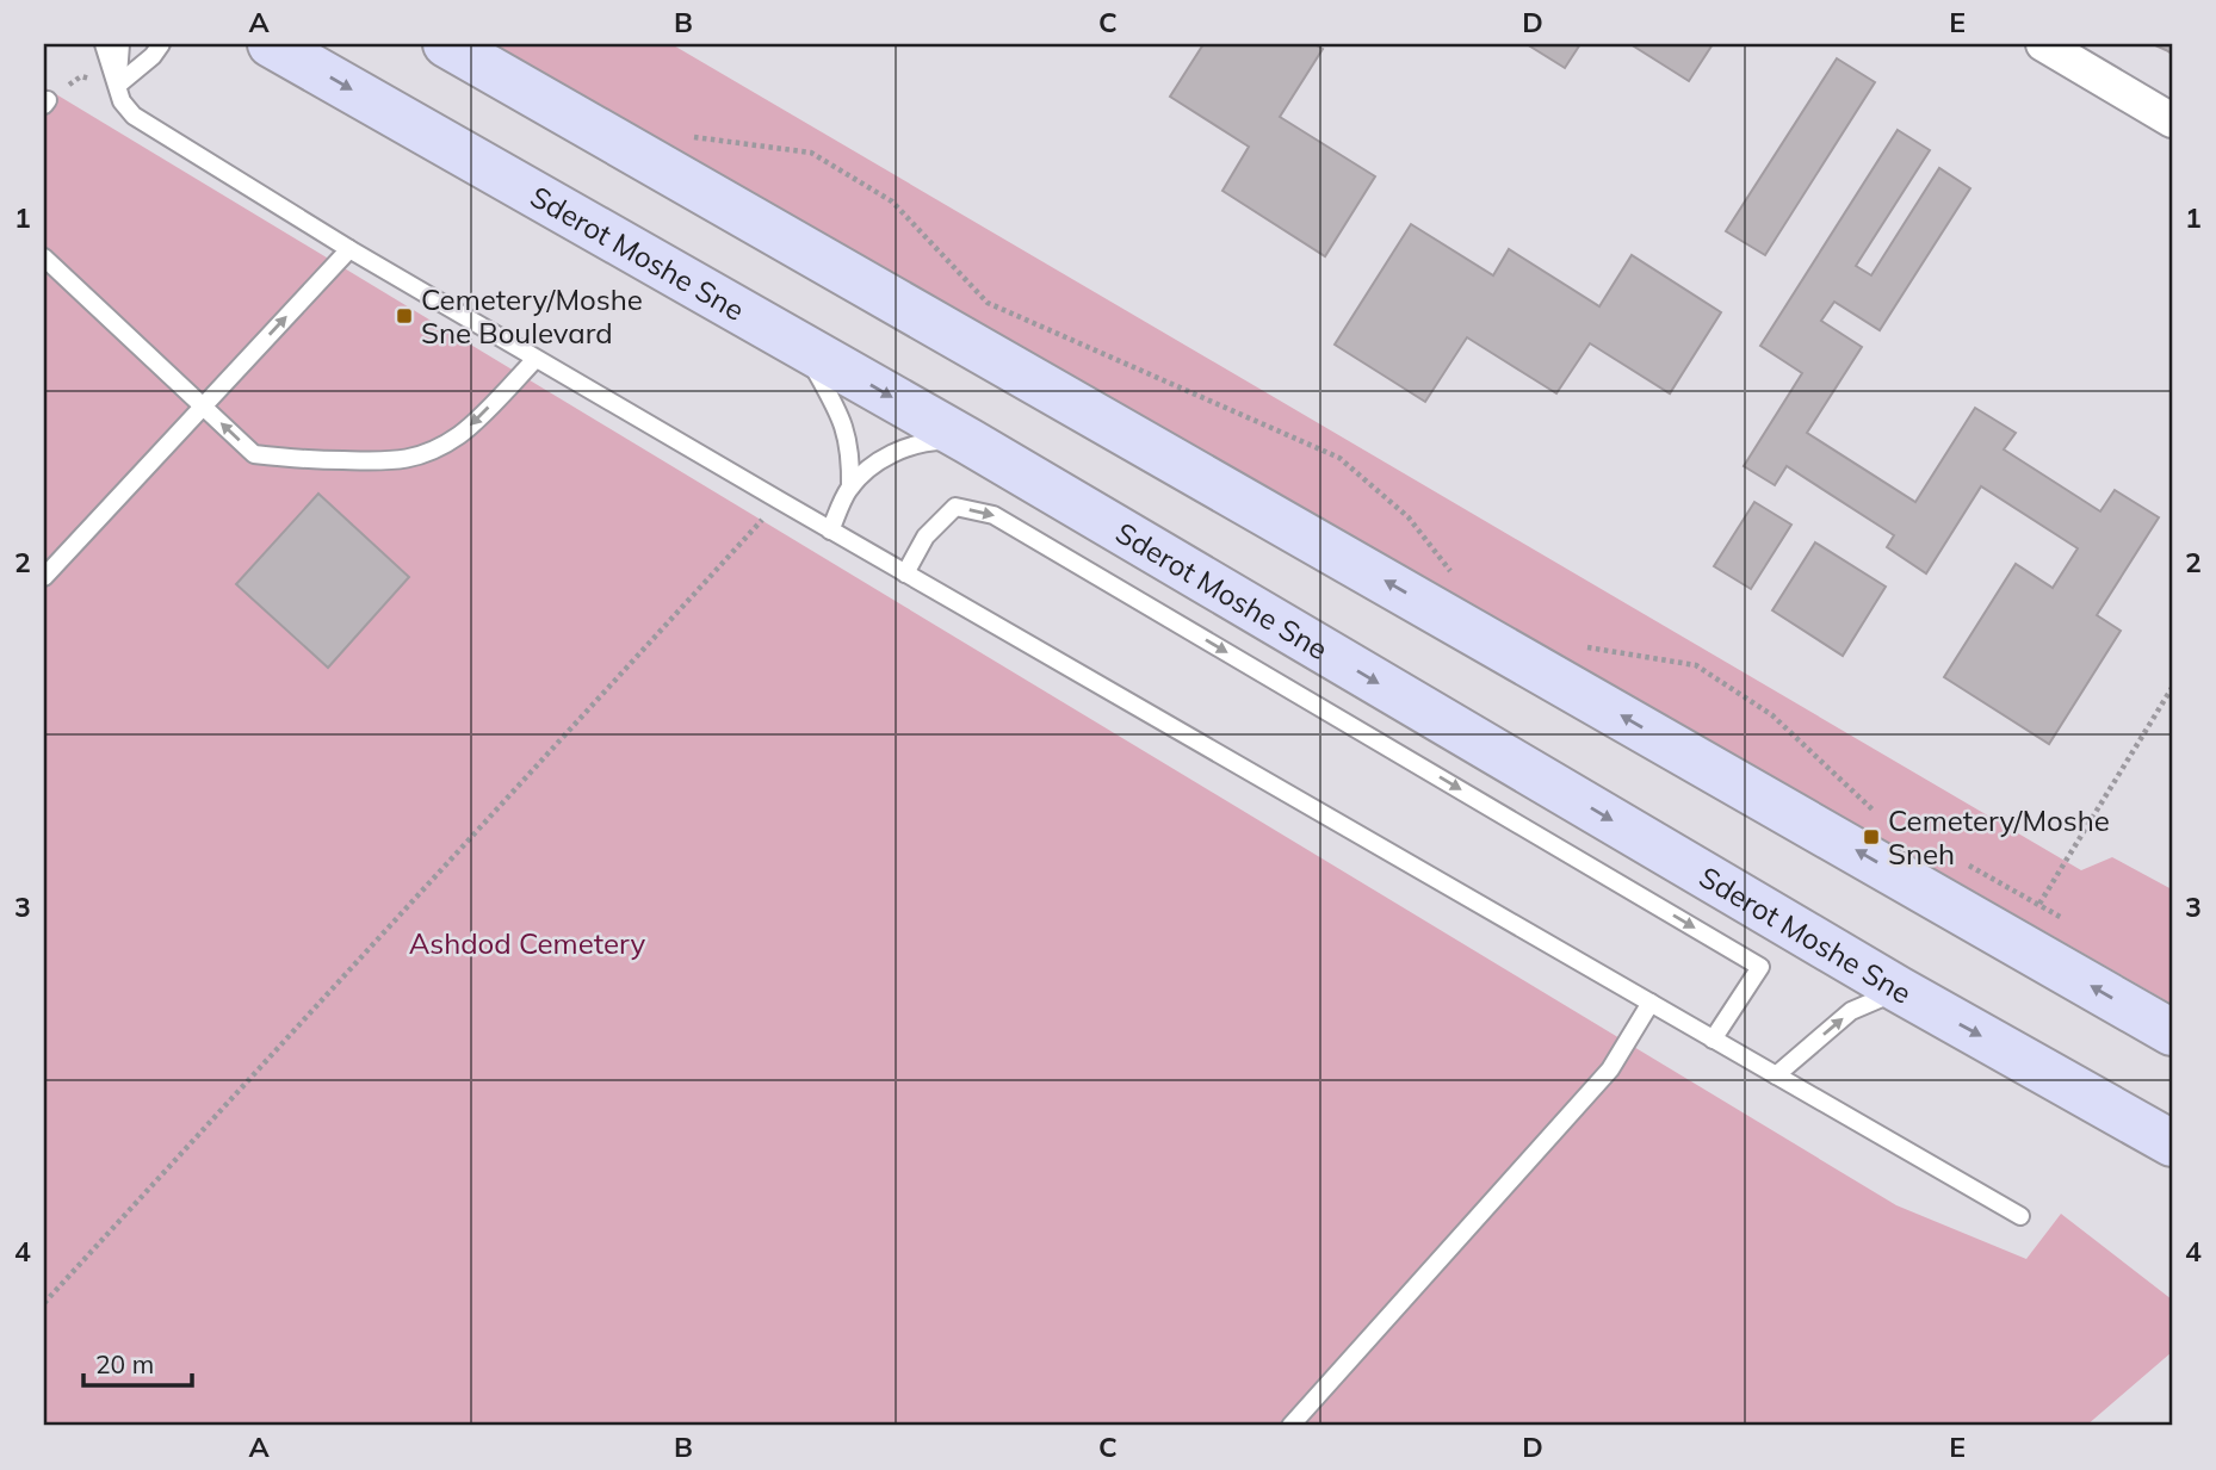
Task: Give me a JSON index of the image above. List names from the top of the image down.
{
  "streets": {
    "main road": ["Sderot Moshe Sne"]
  },
  "parks": ["Ashdod Cemetery"],
  "places": {
    "transit": ["Cemetery/Moshe Sne Boulevard", "Cemetery/Moshe Sneh"]
  },
  "scale_bar": "20 m",
  "grid": {
    "columns": [
      "A",
      "B",
      "C",
      "D",
      "E"
    ],
    "rows": [
      "1",
      "2",
      "3",
      "4"
    ]
  }
}
